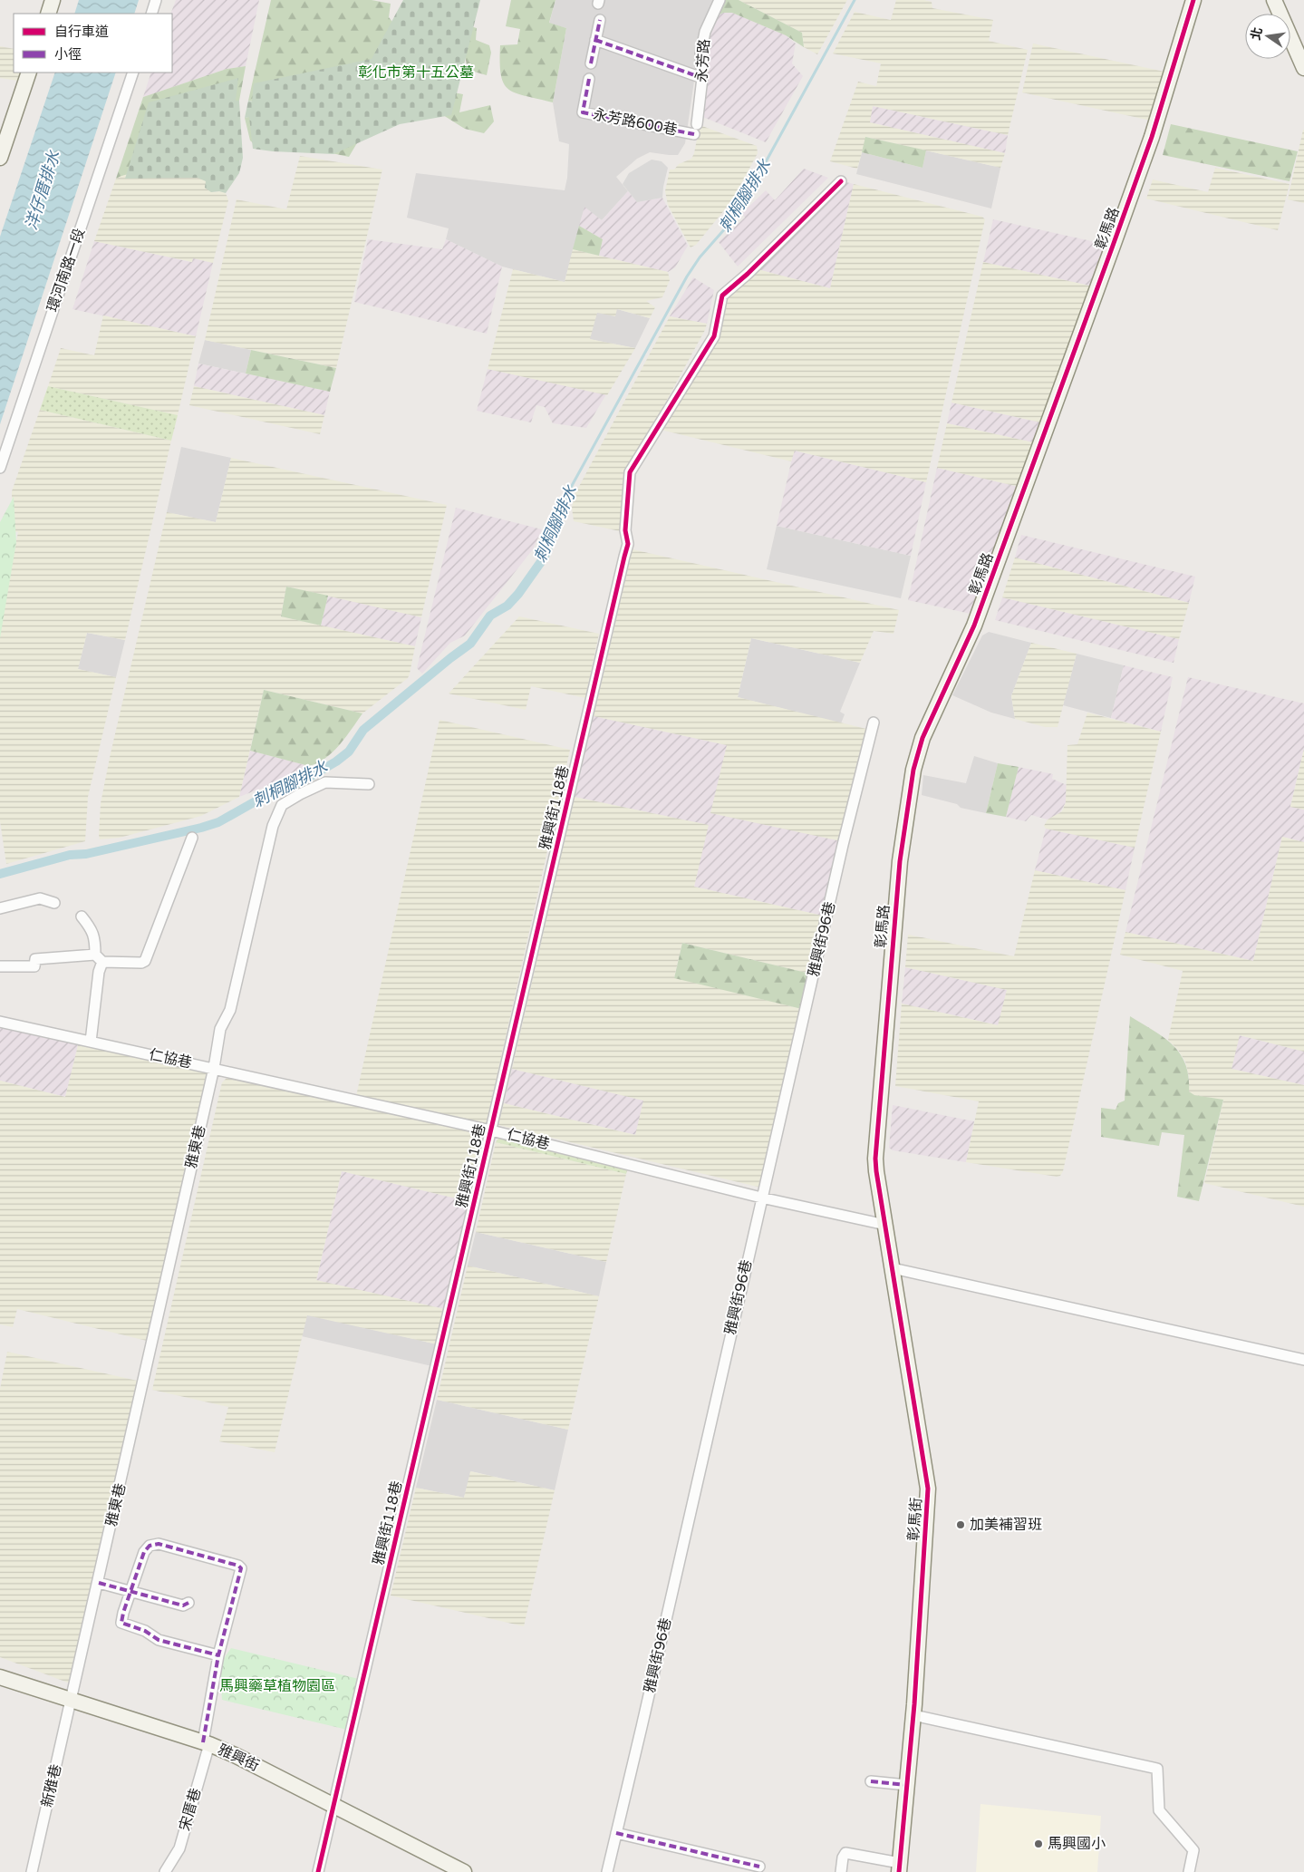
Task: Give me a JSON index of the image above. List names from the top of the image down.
{
  "streets": {
    "street": [
      "永芳路",
      "永芳路600巷",
      "彰馬路",
      "環河南路一段",
      "雅興街118巷",
      "雅興街96巷",
      "仁協巷",
      "雅東巷",
      "彰馬街",
      "雅興街",
      "新雅巷",
      "宋厝巷"
    ]
  },
  "crossings": [
    ["永芳路", "永芳路600巷"],
    ["彰馬路", "彰馬街"],
    ["雅興街118巷", "仁協巷"],
    ["雅興街118巷", "雅興街"],
    ["雅興街96巷", "仁協巷"],
    ["仁協巷", "雅東巷"],
    ["仁協巷", "彰馬街"],
    ["雅東巷", "雅興街"],
    ["雅東巷", "新雅巷"],
    ["雅興街", "新雅巷"],
    ["雅興街", "宋厝巷"]
  ],
  "water": ["洋仔厝排水", "刺桐腳排水"],
  "parks": ["彰化市第十五公墓", "馬興藥草植物園區"],
  "places": ["加美補習班", "馬興國小"],
  "legend": ["自行車道", "小徑"],
  "north": "left"
}
